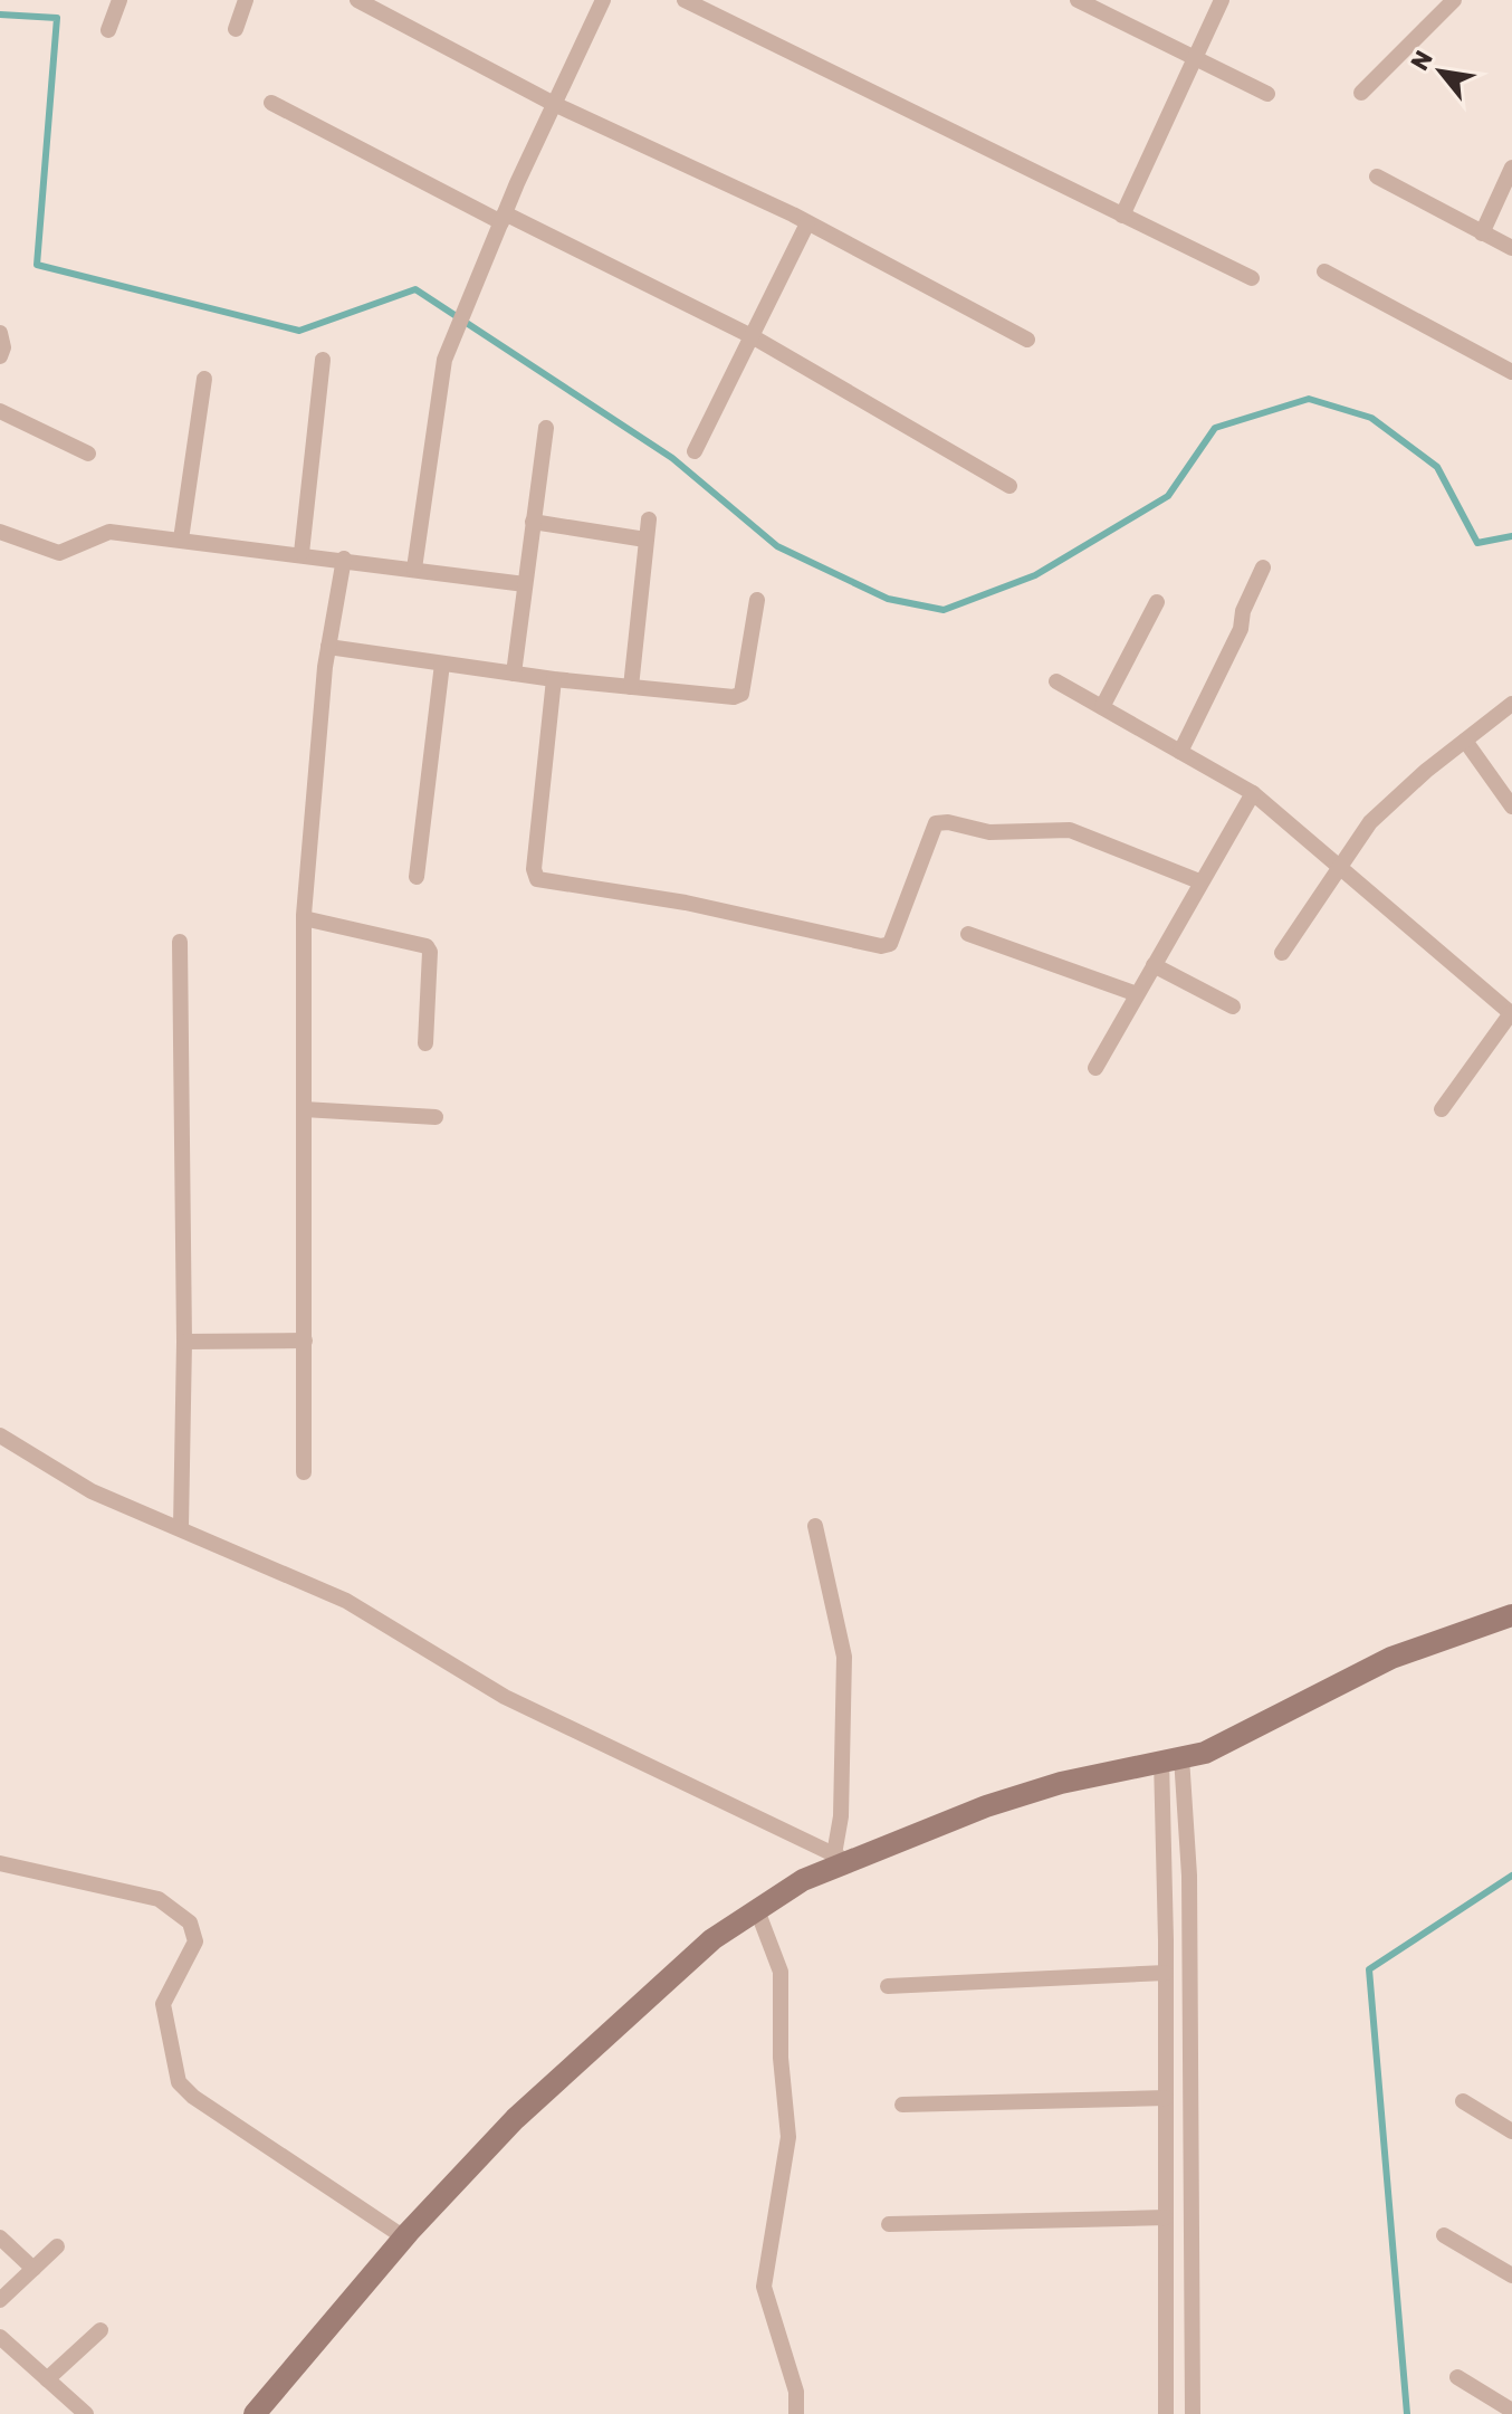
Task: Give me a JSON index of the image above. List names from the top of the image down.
{
  "north": "top left"
}
